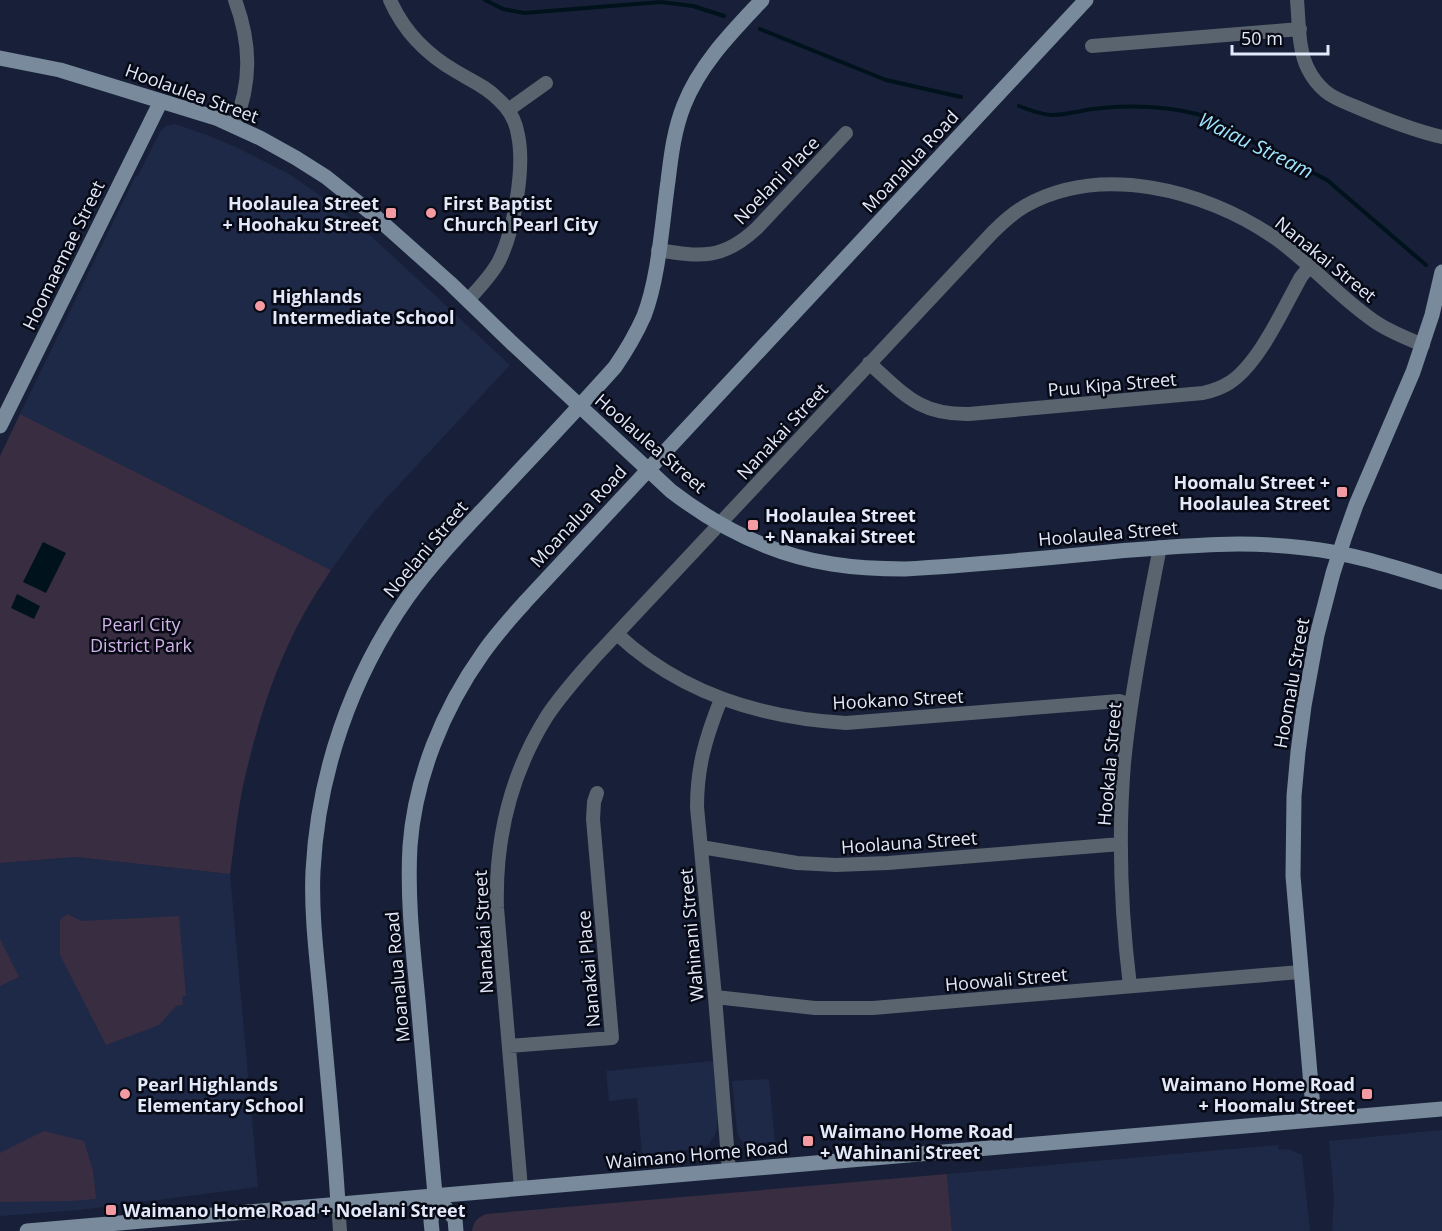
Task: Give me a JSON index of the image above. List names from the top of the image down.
{
  "streets": {
    "street": [
      "Hoolaulea Street",
      "Moanalua Road",
      "Noelani Place",
      "Hoomaemae Street",
      "Nanakai Street",
      "Puu Kipa Street",
      "Noelani Street",
      "Hoomalu Street",
      "Hookano Street",
      "Hookala Street",
      "Hoolauna Street",
      "Wahinani Street",
      "Nanakai Place",
      "Hoowali Street",
      "Waimano Home Road"
    ]
  },
  "crossings": [
    ["Hoolaulea Street", "Moanalua Road"],
    ["Hoolaulea Street", "Hoomaemae Street"],
    ["Hoolaulea Street", "Nanakai Street"],
    ["Hoolaulea Street", "Noelani Street"],
    ["Hoolaulea Street", "Hoomalu Street"],
    ["Hoolaulea Street", "Hookala Street"],
    ["Moanalua Road", "Waimano Home Road"],
    ["Noelani Place", "Noelani Street"],
    ["Nanakai Street", "Puu Kipa Street"],
    ["Nanakai Street", "Hoomalu Street"],
    ["Nanakai Street", "Hookano Street"],
    ["Nanakai Street", "Nanakai Place"],
    ["Nanakai Street", "Waimano Home Road"],
    ["Noelani Street", "Waimano Home Road"],
    ["Hoomalu Street", "Hoowali Street"],
    ["Hoomalu Street", "Waimano Home Road"],
    ["Hookano Street", "Hookala Street"],
    ["Hookano Street", "Wahinani Street"],
    ["Hookala Street", "Hoolauna Street"],
    ["Hookala Street", "Hoowali Street"],
    ["Hoolauna Street", "Wahinani Street"],
    ["Wahinani Street", "Hoowali Street"],
    ["Wahinani Street", "Waimano Home Road"]
  ],
  "water": ["Waiau Stream"],
  "parks": ["Pearl City District Park"],
  "places": {
    "transit": [
      "Hoolaulea Street + Hoohaku Street",
      "Hoomalu Street + Hoolaulea Street",
      "Hoolaulea Street + Nanakai Street",
      "Waimano Home Road + Hoomalu Street",
      "Waimano Home Road + Wahinani Street",
      "Waimano Home Road + Noelani Street"
    ],
    "other": ["First Baptist Church Pearl City", "Highlands Intermediate School", "Pearl Highlands Elementary School"]
  },
  "scale_bar": "50 m"
}
